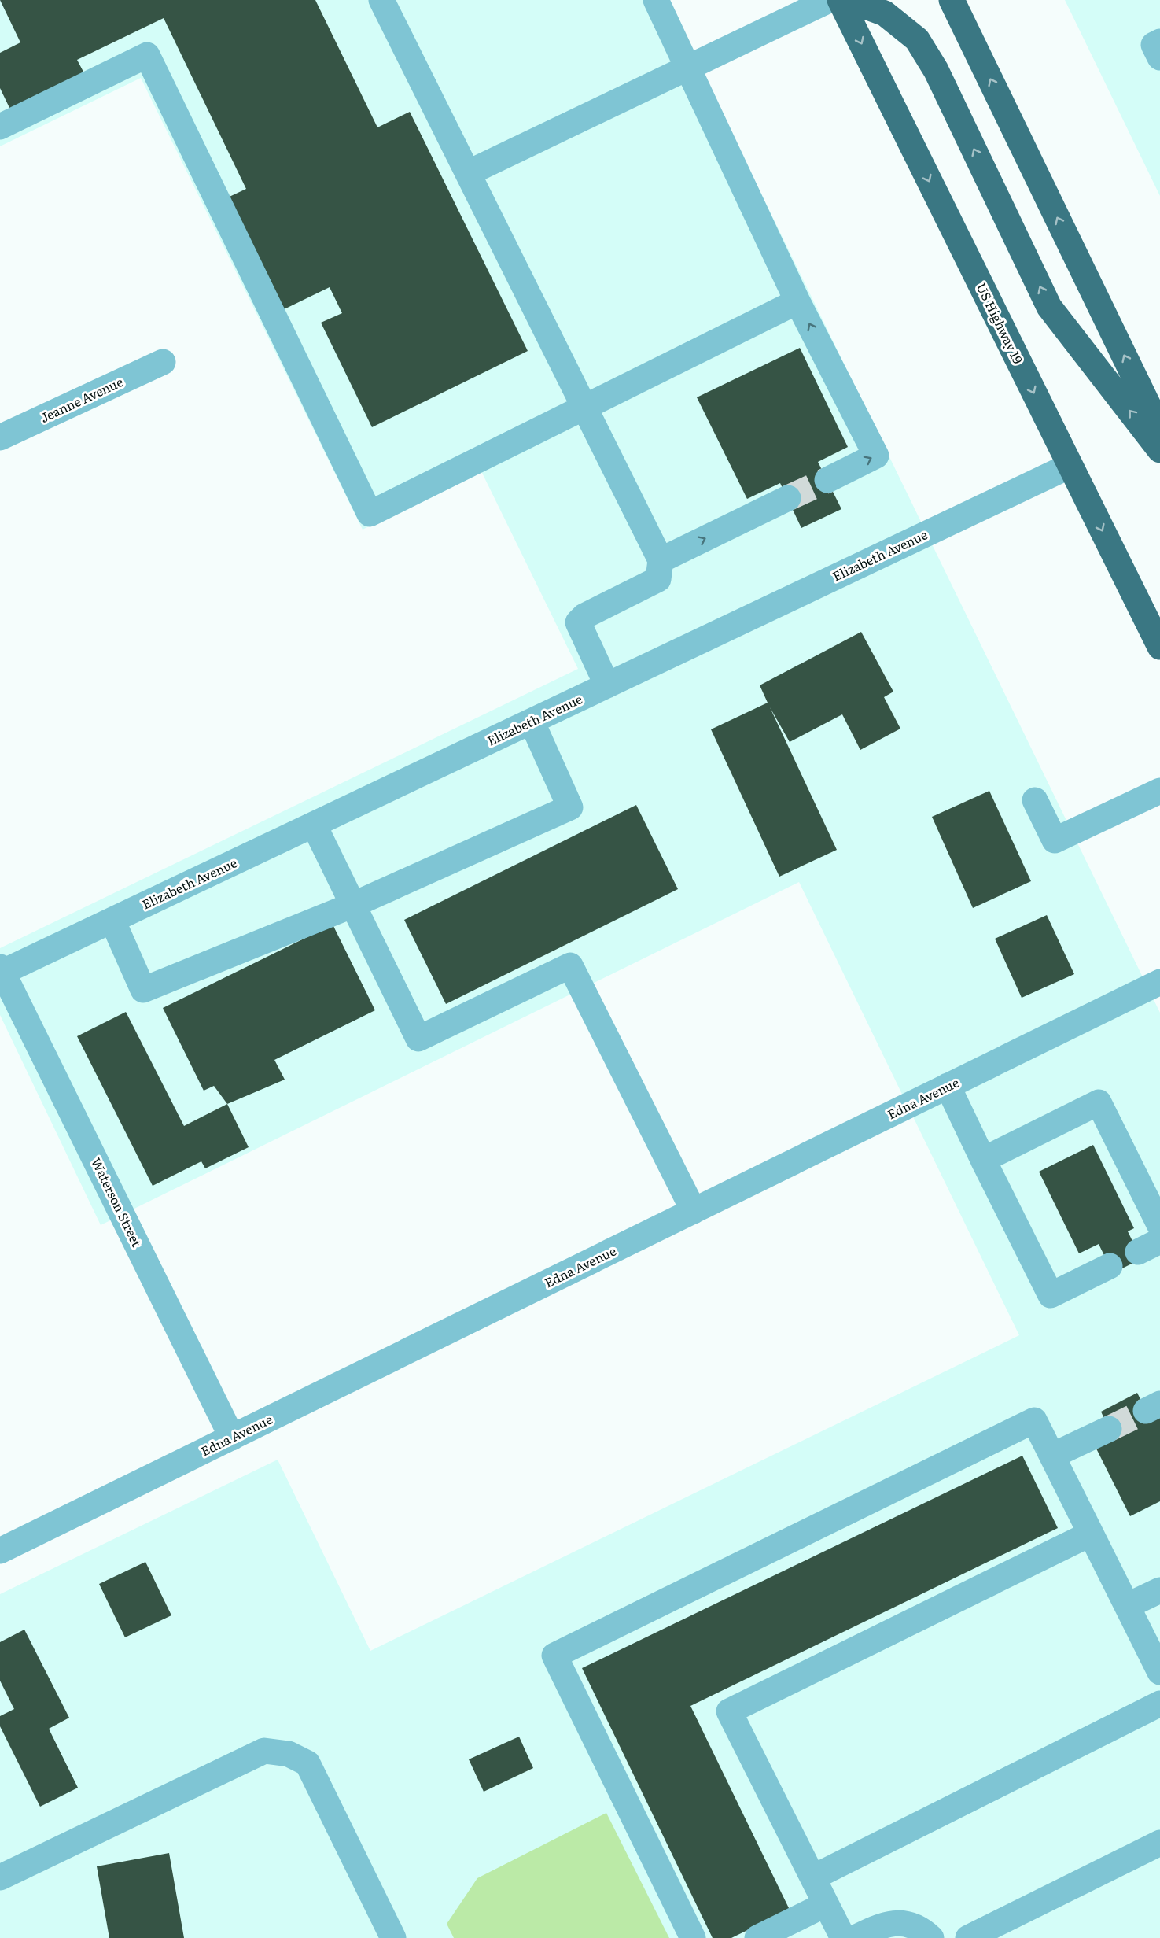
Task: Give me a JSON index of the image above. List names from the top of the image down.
{
  "streets": {
    "highway": ["US Highway 19"],
    "street": [
      "Jeanne Avenue",
      "Elizabeth Avenue",
      "Edna Avenue",
      "Waterson Street"
    ]
  },
  "crossings": [
    ["US Highway 19", "Elizabeth Avenue"],
    ["Elizabeth Avenue", "Waterson Street"],
    ["Edna Avenue", "Waterson Street"]
  ]
}
